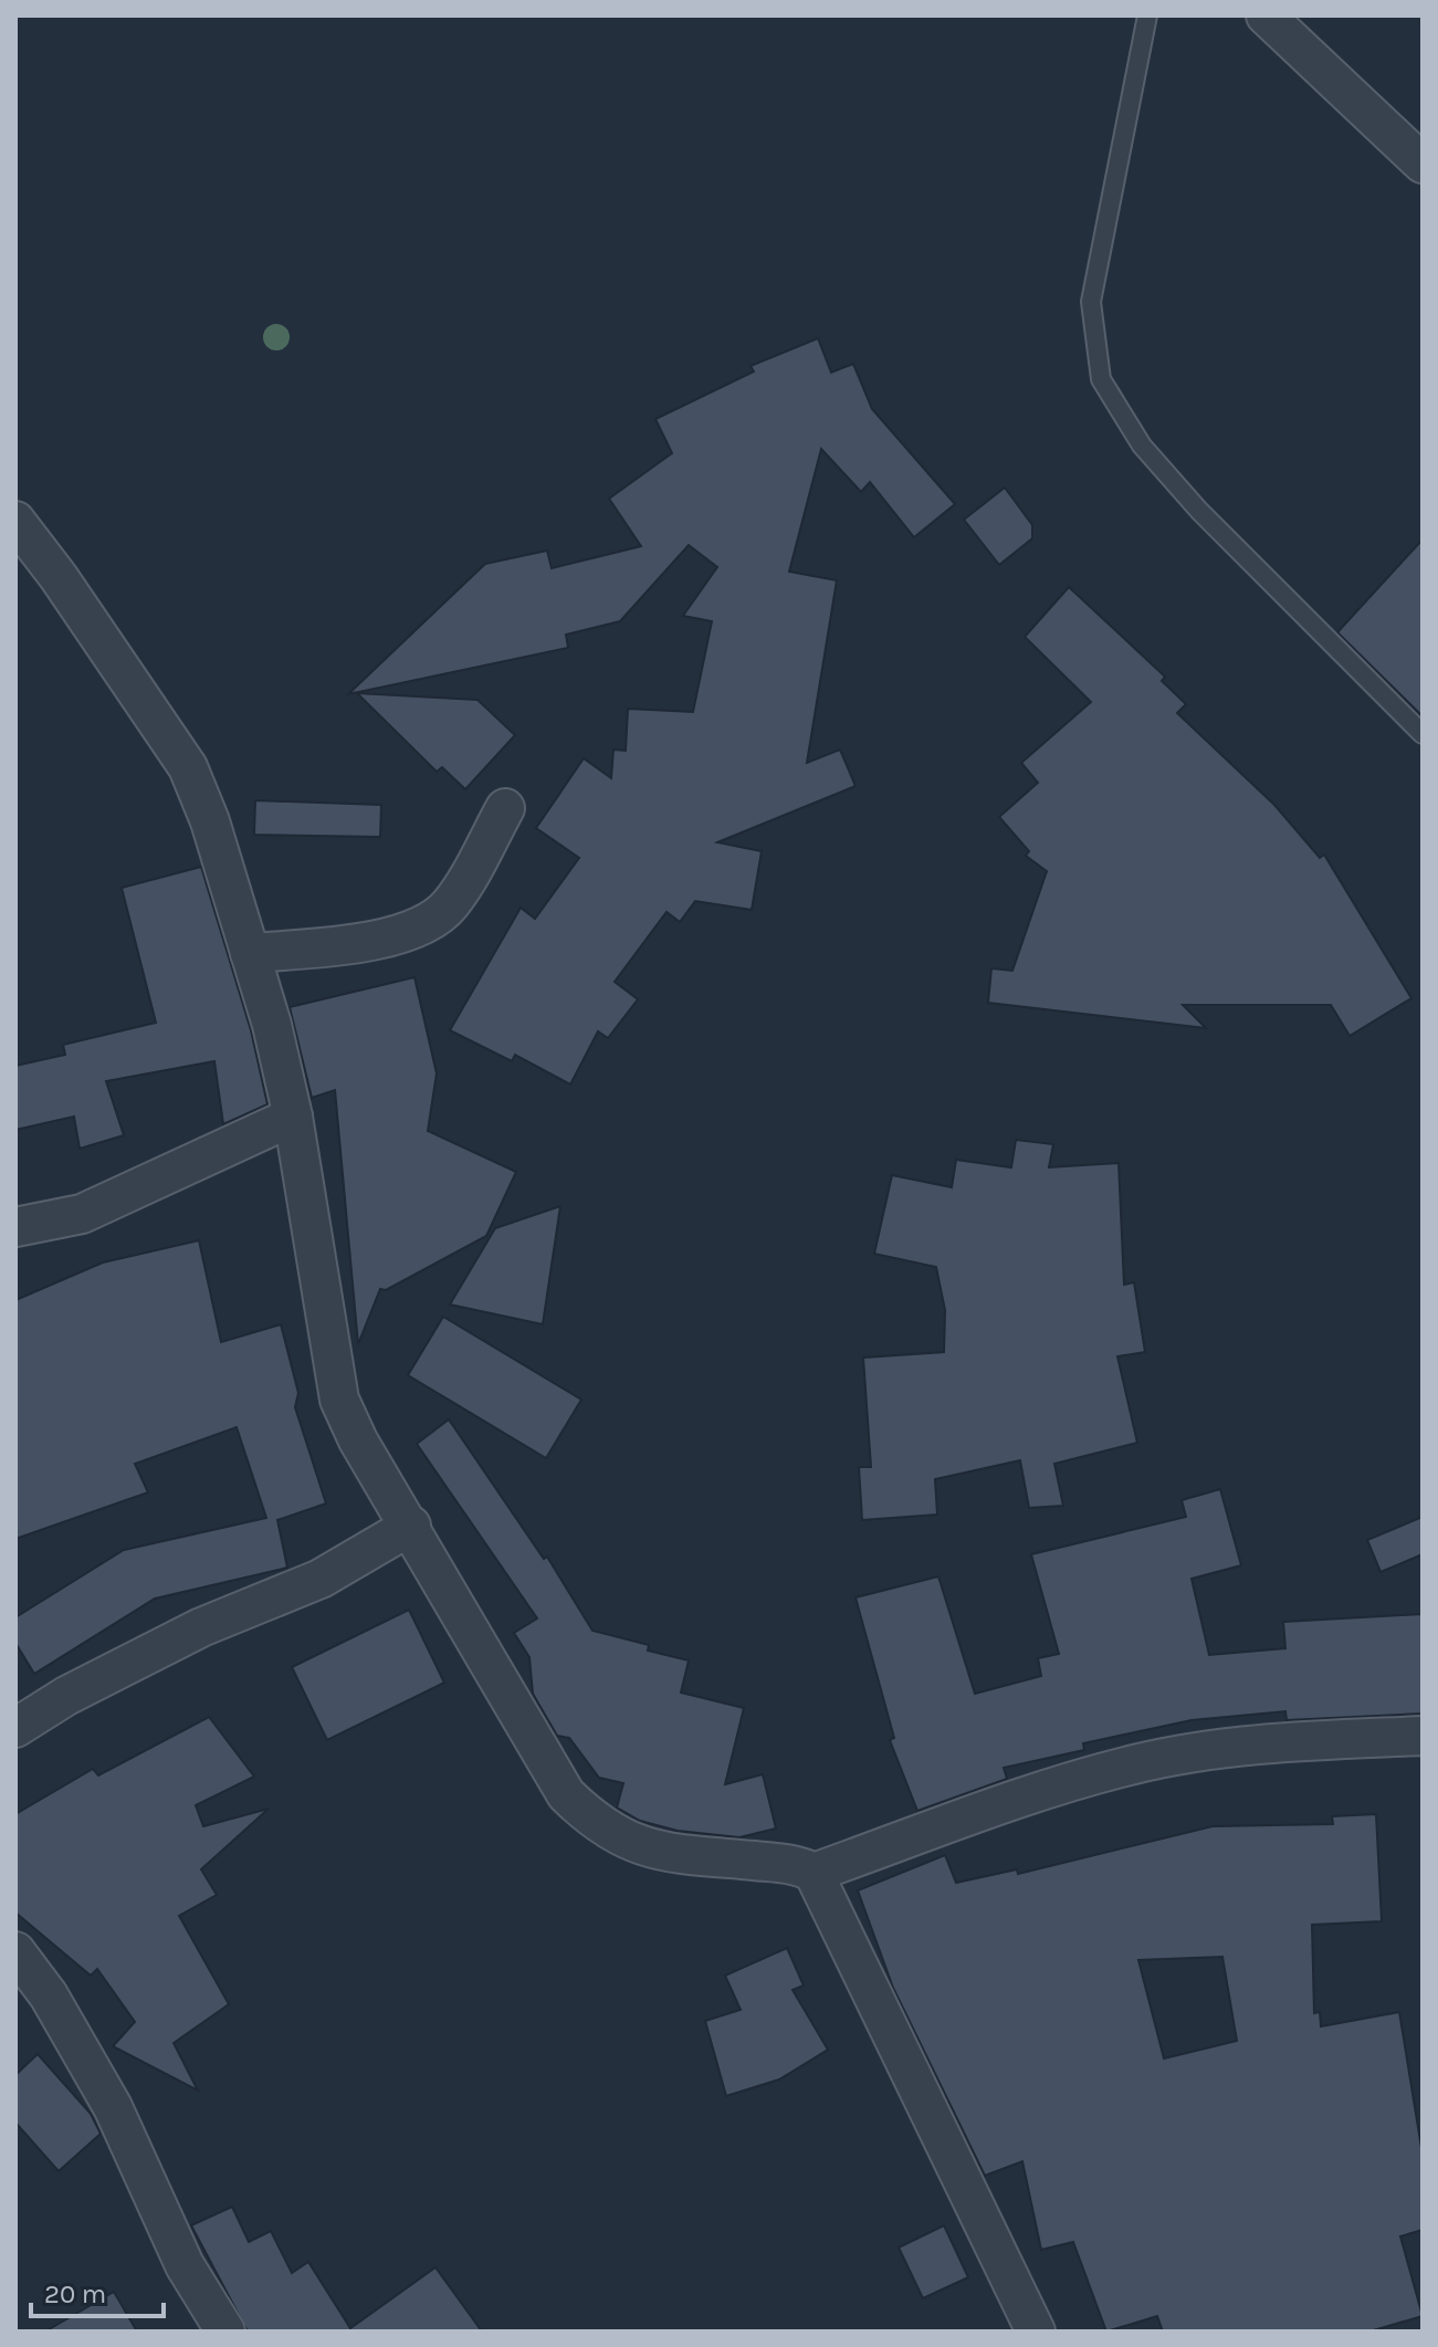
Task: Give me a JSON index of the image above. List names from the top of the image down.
{
  "scale_bar": "20 m"
}
